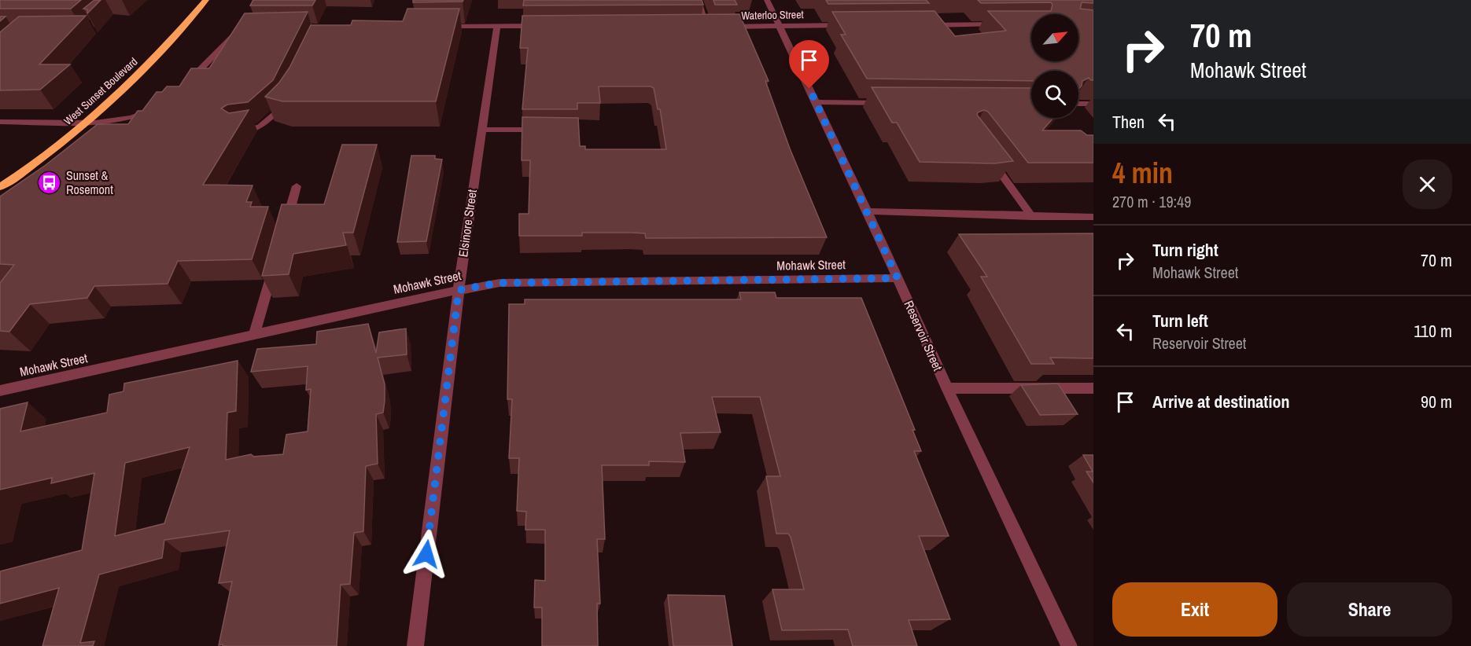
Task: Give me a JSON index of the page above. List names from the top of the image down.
{
  "streets": {
    "main road": ["West Sunset Boulevard"],
    "street": [
      "Waterloo Street",
      "Elsinore Street",
      "Mohawk Street",
      "Reservoir Street"
    ]
  },
  "crossings": [
    ["Waterloo Street", "Reservoir Street"],
    ["Elsinore Street", "Mohawk Street"],
    ["Mohawk Street", "Reservoir Street"]
  ],
  "places": {
    "bus stop": ["Sunset & Rosemont"]
  },
  "north": "top right",
  "page": {
    "turn": ["70 m", "Mohawk Street"],
    "then": "Then",
    "heading": ["4 min", "270 m · 19:49"],
    "list": [
      {
        "name": "Turn right",
        "note": "Mohawk Street",
        "value": "70 m"
      },
      {
        "name": "Turn left",
        "note": "Reservoir Street",
        "value": "110 m"
      },
      {
        "name": "Arrive at destination",
        "value": "90 m"
      }
    ],
    "buttons": ["Exit", "Share"]
  }
}
